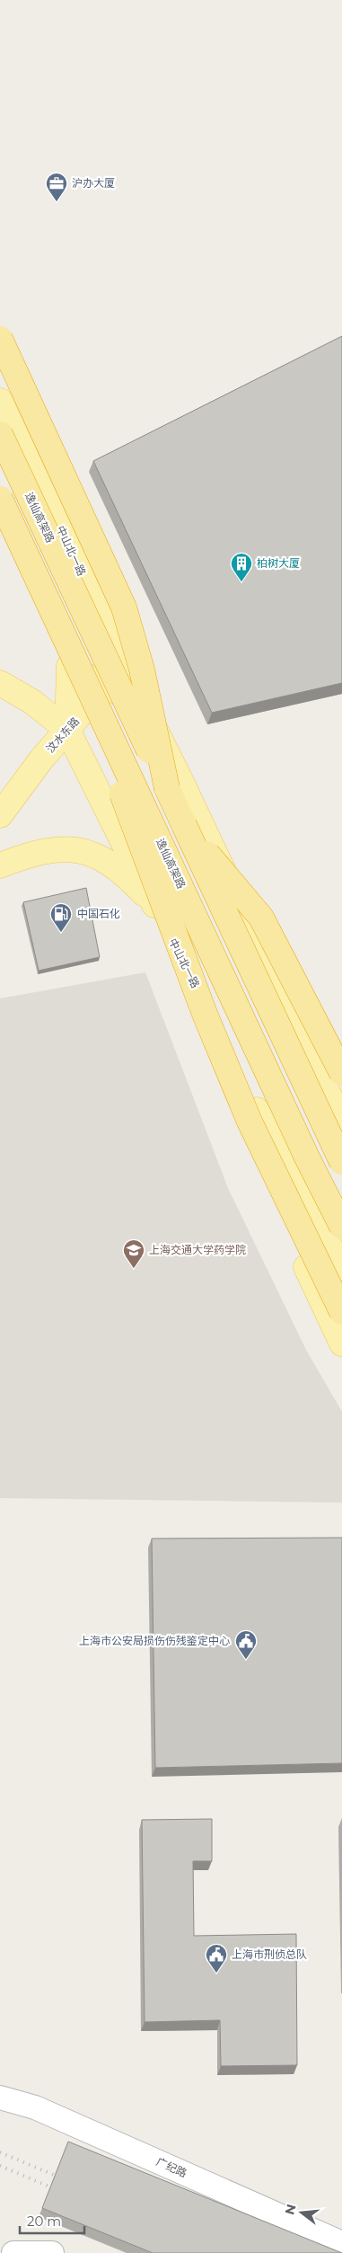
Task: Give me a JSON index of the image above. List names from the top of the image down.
{
  "streets": {
    "highway": ["逸仙高架路"],
    "main road": ["中山北一路", "汶水东路"],
    "street": ["广纪路"]
  },
  "crossings": [
    ["中山北一路", "汶水东路"]
  ],
  "places": {
    "office": ["沪办大厦"],
    "building": ["柏树大厦"],
    "fuel station": ["中国石化"],
    "school or university": ["上海交通大学药学院"],
    "public building": ["上海市公安局损伤伤残鉴定中心", "上海市刑侦总队"]
  },
  "scale_bar": "20 m",
  "north": "left"
}
